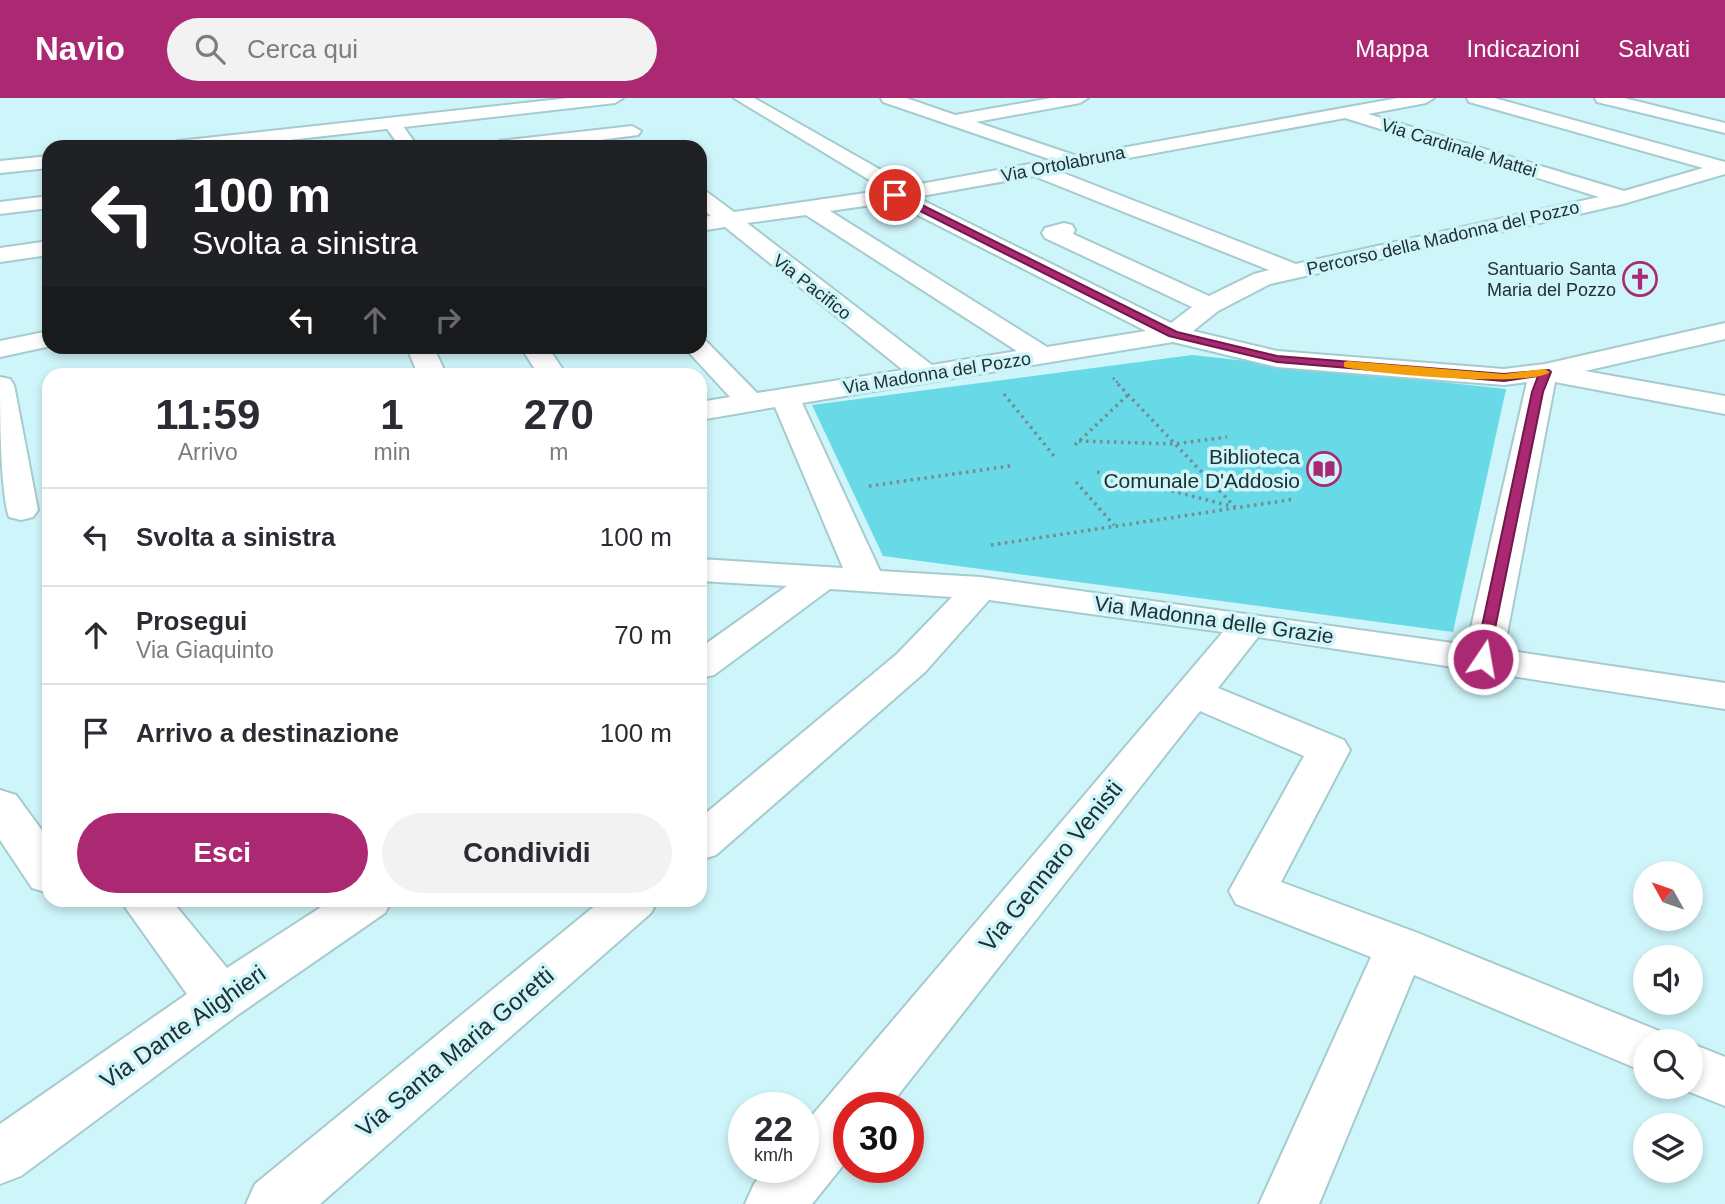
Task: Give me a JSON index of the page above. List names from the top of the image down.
{
  "streets": {
    "street": [
      "Via Cardinale Mattei",
      "Via Ortolabruna",
      "Percorso della Madonna del Pozzo",
      "Via Pacifico",
      "Via Madonna del Pozzo",
      "Via Madonna delle Grazie",
      "Via Gennaro Venisti",
      "Via Dante Alighieri",
      "Via Santa Maria Goretti"
    ]
  },
  "crossings": [
    ["Via Cardinale Mattei", "Via Ortolabruna"],
    ["Via Cardinale Mattei", "Percorso della Madonna del Pozzo"],
    ["Via Ortolabruna", "Via Pacifico"],
    ["Percorso della Madonna del Pozzo", "Via Madonna del Pozzo"],
    ["Via Pacifico", "Via Madonna del Pozzo"],
    ["Via Madonna delle Grazie", "Via Gennaro Venisti"]
  ],
  "places": {
    "church": ["Santuario Santa Maria del Pozzo"],
    "library": ["Biblioteca Comunale D'Addosio"]
  },
  "north": "top left",
  "page": {
    "header": "Navio",
    "search": "Cerca qui",
    "nav": ["Mappa", "Indicazioni", "Salvati"],
    "turn": ["100 m", "Svolta a sinistra"],
    "eta": [
      "11:59",
      "Arrivo",
      "1",
      "min",
      "270",
      "m"
    ],
    "list": [
      {
        "name": "Svolta a sinistra",
        "value": "100 m"
      },
      {
        "name": "Prosegui",
        "note": "Via Giaquinto",
        "value": "70 m"
      },
      {
        "name": "Arrivo a destinazione",
        "value": "100 m"
      }
    ],
    "buttons": ["Esci", "Condividi"],
    "speed": "22 km/h",
    "limit": "30"
  }
}
